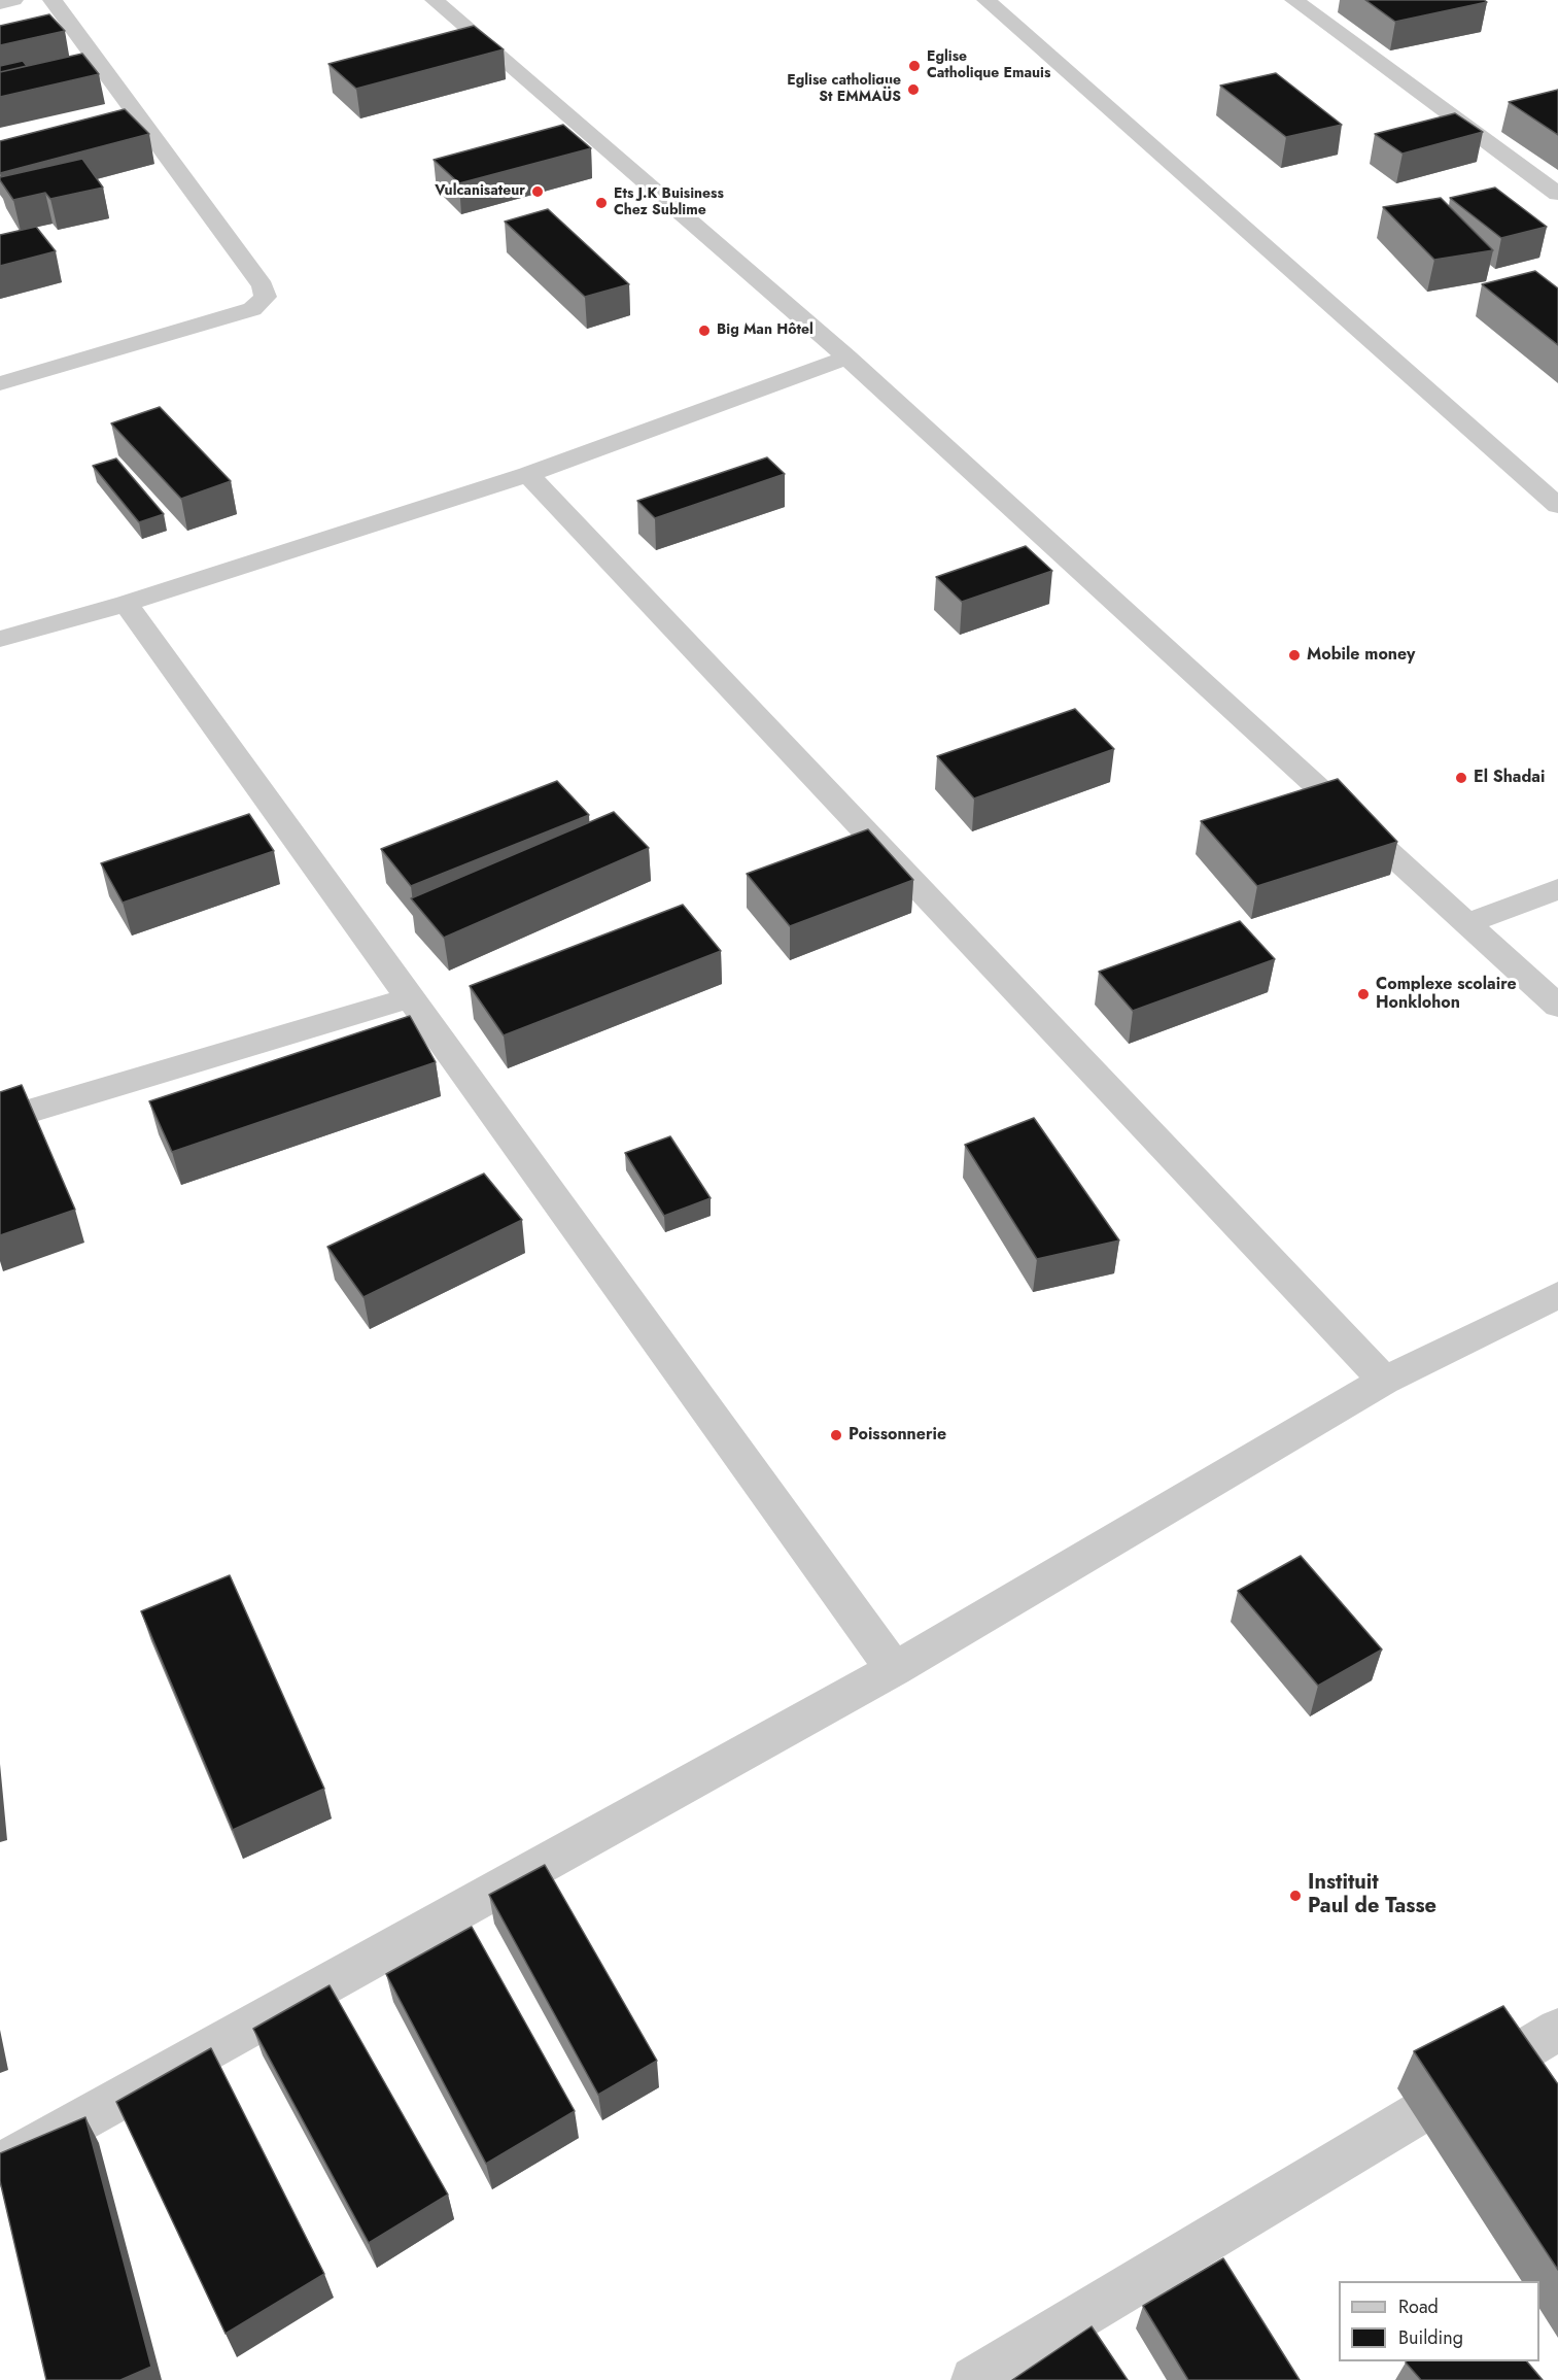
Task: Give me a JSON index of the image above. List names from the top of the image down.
{
  "places": [
    "Eglise Catholique Emauis",
    "Eglise catholique St EMMAÜS",
    "Vulcanisateur",
    "Ets J.K Buisiness Chez Sublime",
    "Big Man Hôtel",
    "Mobile money",
    "El Shadai",
    "Complexe scolaire Honklohon",
    "Poissonnerie",
    "Instituit Paul de Tasse"
  ],
  "legend": ["Road", "Building"]
}
